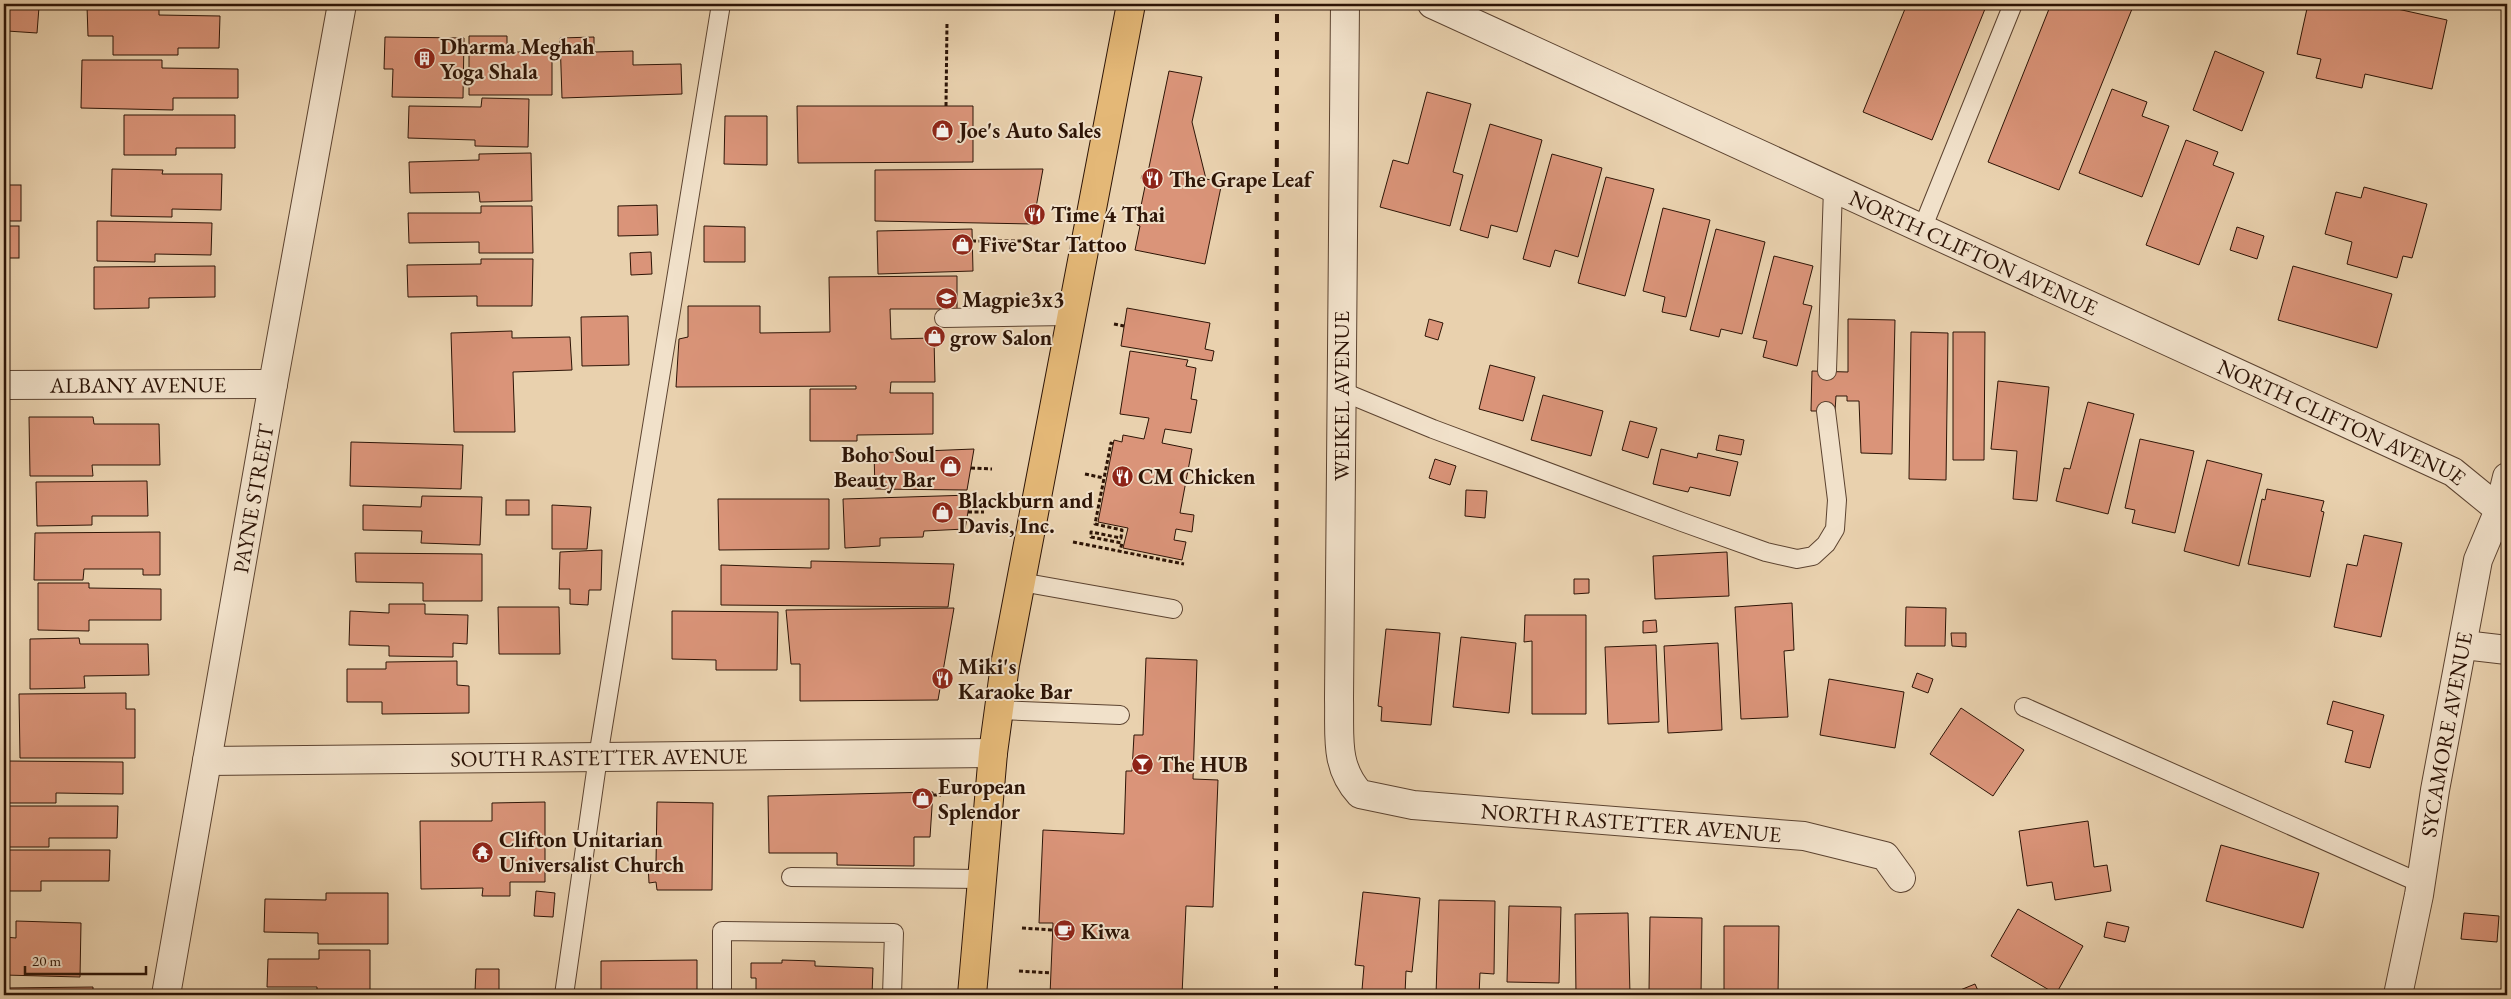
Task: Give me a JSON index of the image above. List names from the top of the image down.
{
  "streets": {
    "street": [
      "NORTH CLIFTON AVENUE",
      "ALBANY AVENUE",
      "WEIKEL AVENUE",
      "PAYNE STREET",
      "SYCAMORE AVENUE",
      "SOUTH RASTETTER AVENUE",
      "NORTH RASTETTER AVENUE"
    ]
  },
  "crossings": [
    ["NORTH CLIFTON AVENUE", "SYCAMORE AVENUE"],
    ["ALBANY AVENUE", "PAYNE STREET"],
    ["WEIKEL AVENUE", "NORTH RASTETTER AVENUE"],
    ["PAYNE STREET", "SOUTH RASTETTER AVENUE"]
  ],
  "places": {
    "building": ["Dharma Meghah Yoga Shala"],
    "shop": [
      "Joe's Auto Sales",
      "Five Star Tattoo",
      "grow Salon",
      "Boho Soul Beauty Bar",
      "Blackburn and Davis, Inc.",
      "European Splendor"
    ],
    "restaurant": [
      "The Grape Leaf",
      "Time 4 Thai",
      "CM Chicken",
      "Miki's Karaoke Bar"
    ],
    "school or university": ["Magpie3x3"],
    "bar": ["The HUB"],
    "temple": ["Clifton Unitarian Universalist Church"],
    "cafe": ["Kiwa"]
  },
  "scale_bar": "20 m"
}
